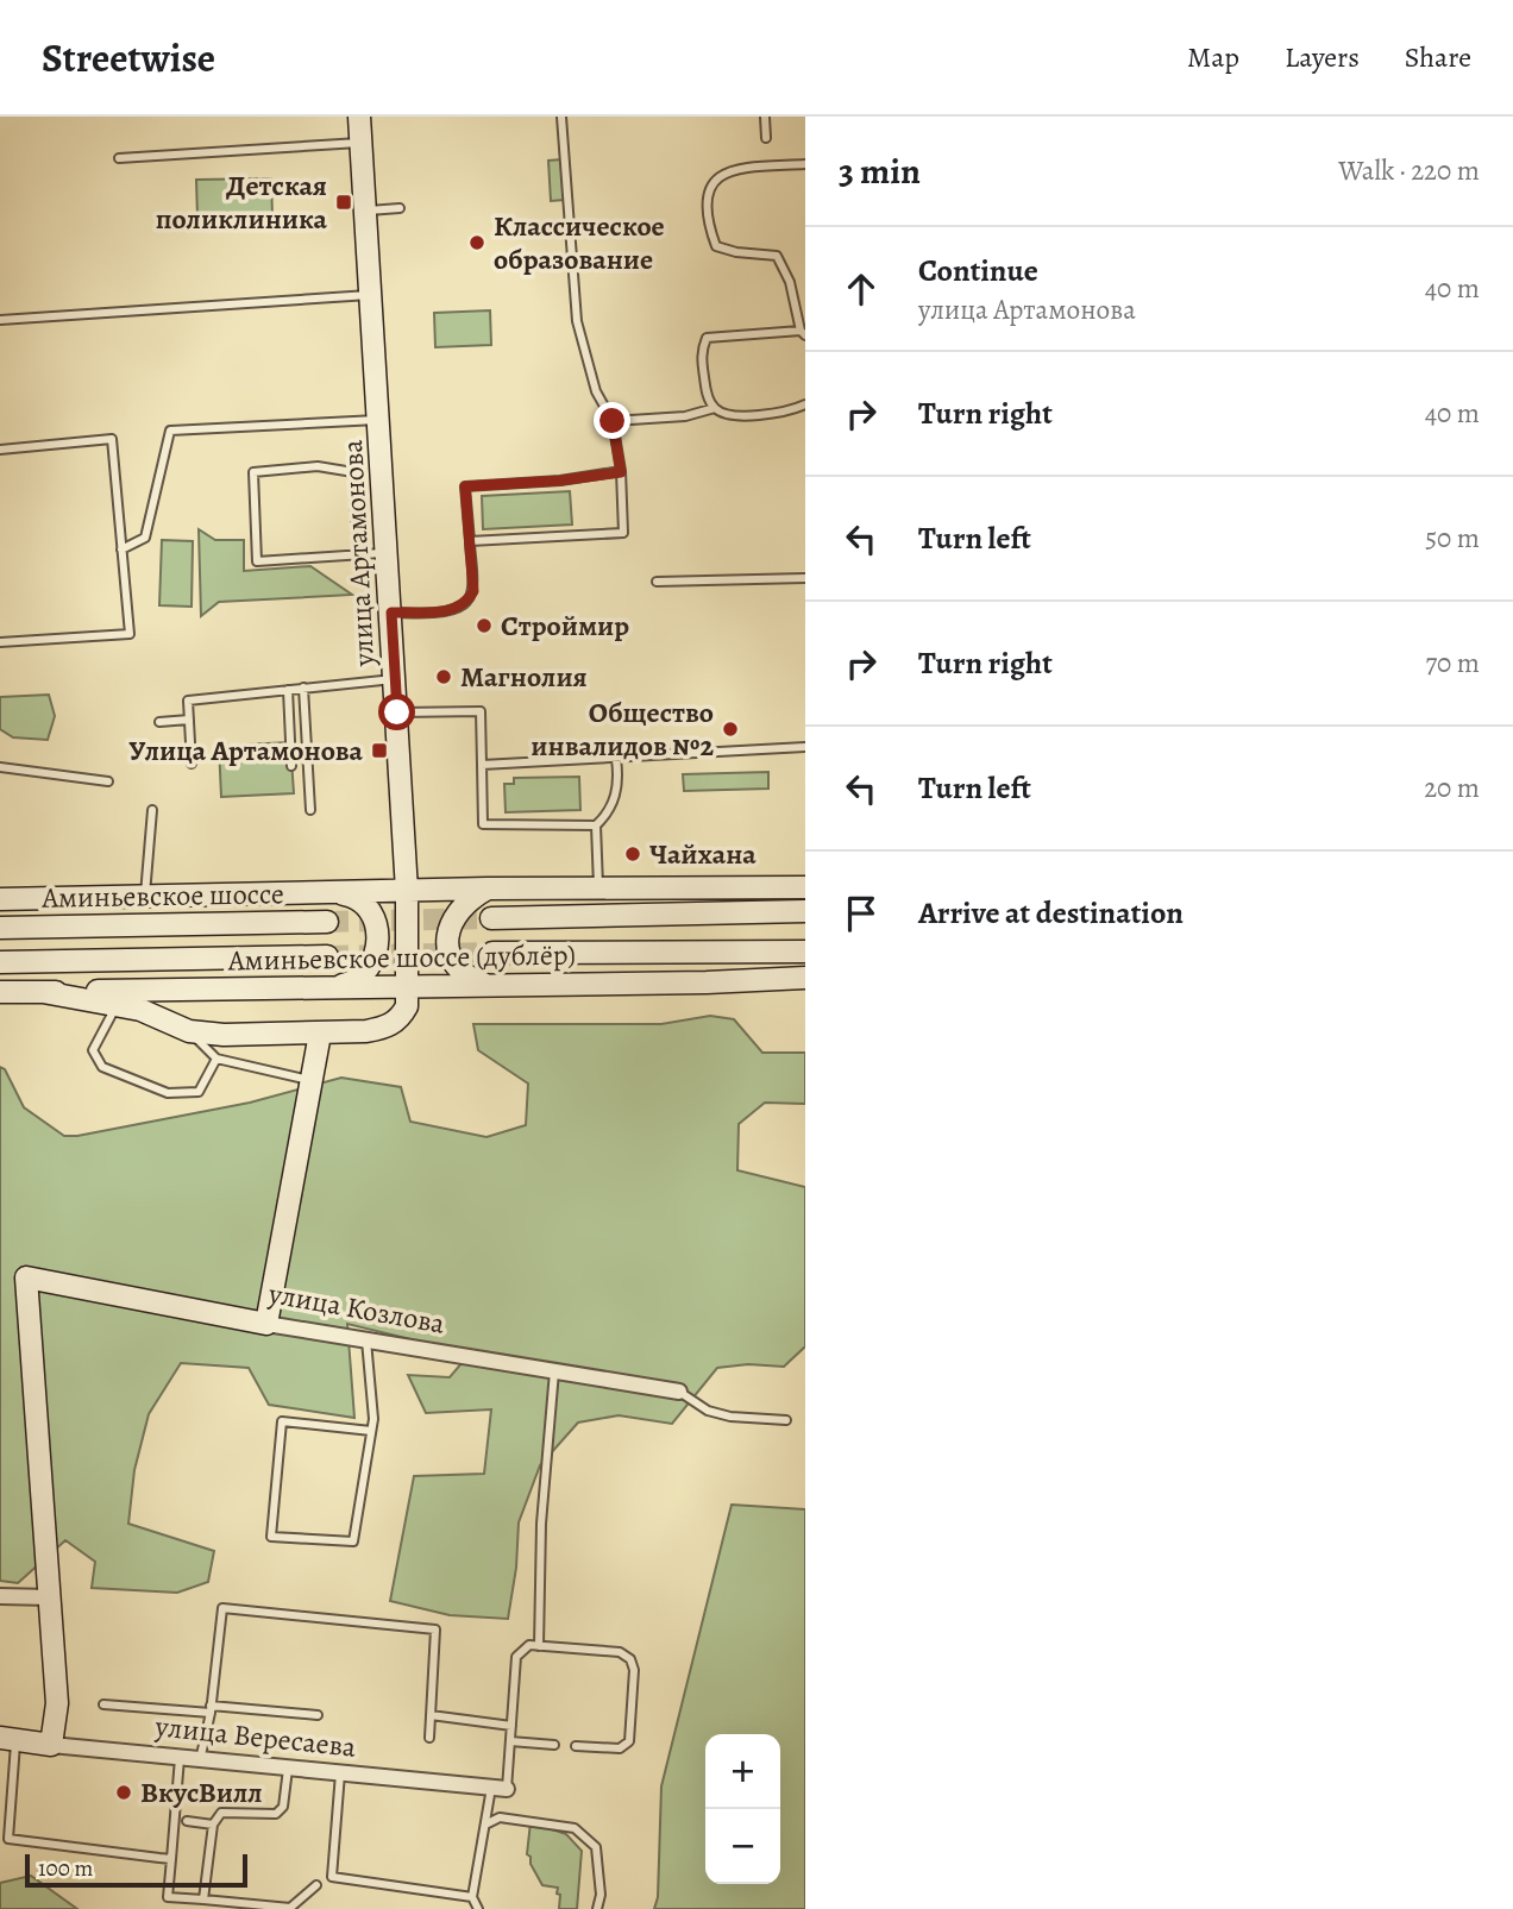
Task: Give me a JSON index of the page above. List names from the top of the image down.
{
  "streets": {
    "main road": [
      "улица Артамонова",
      "Аминьевское шоссе",
      "Аминьевское шоссе (дублёр)",
      "улица Козлова",
      "улица Вересаева"
    ]
  },
  "crossings": [
    ["улица Артамонова", "Аминьевское шоссе (дублёр)"]
  ],
  "places": {
    "transit": ["Детская поликлиника", "Улица Артамонова"],
    "other": [
      "Классическое образование",
      "Строймир",
      "Магнолия",
      "Общество инвалидов №2",
      "Чайхана",
      "ВкусВилл"
    ]
  },
  "scale_bar": "100 m",
  "page": {
    "header": "Streetwise",
    "nav": ["Map", "Layers", "Share"],
    "heading": ["3 min", "Walk · 220 m"],
    "list": [
      ["Continue", "улица Артамонова", "40 m"],
      ["Turn right", "40 m"],
      ["Turn left", "50 m"],
      ["Turn right", "70 m"],
      ["Turn left", "20 m"],
      "Arrive at destination"
    ],
    "map_buttons": ["+", "−"],
    "scale": "100 m"
  }
}
